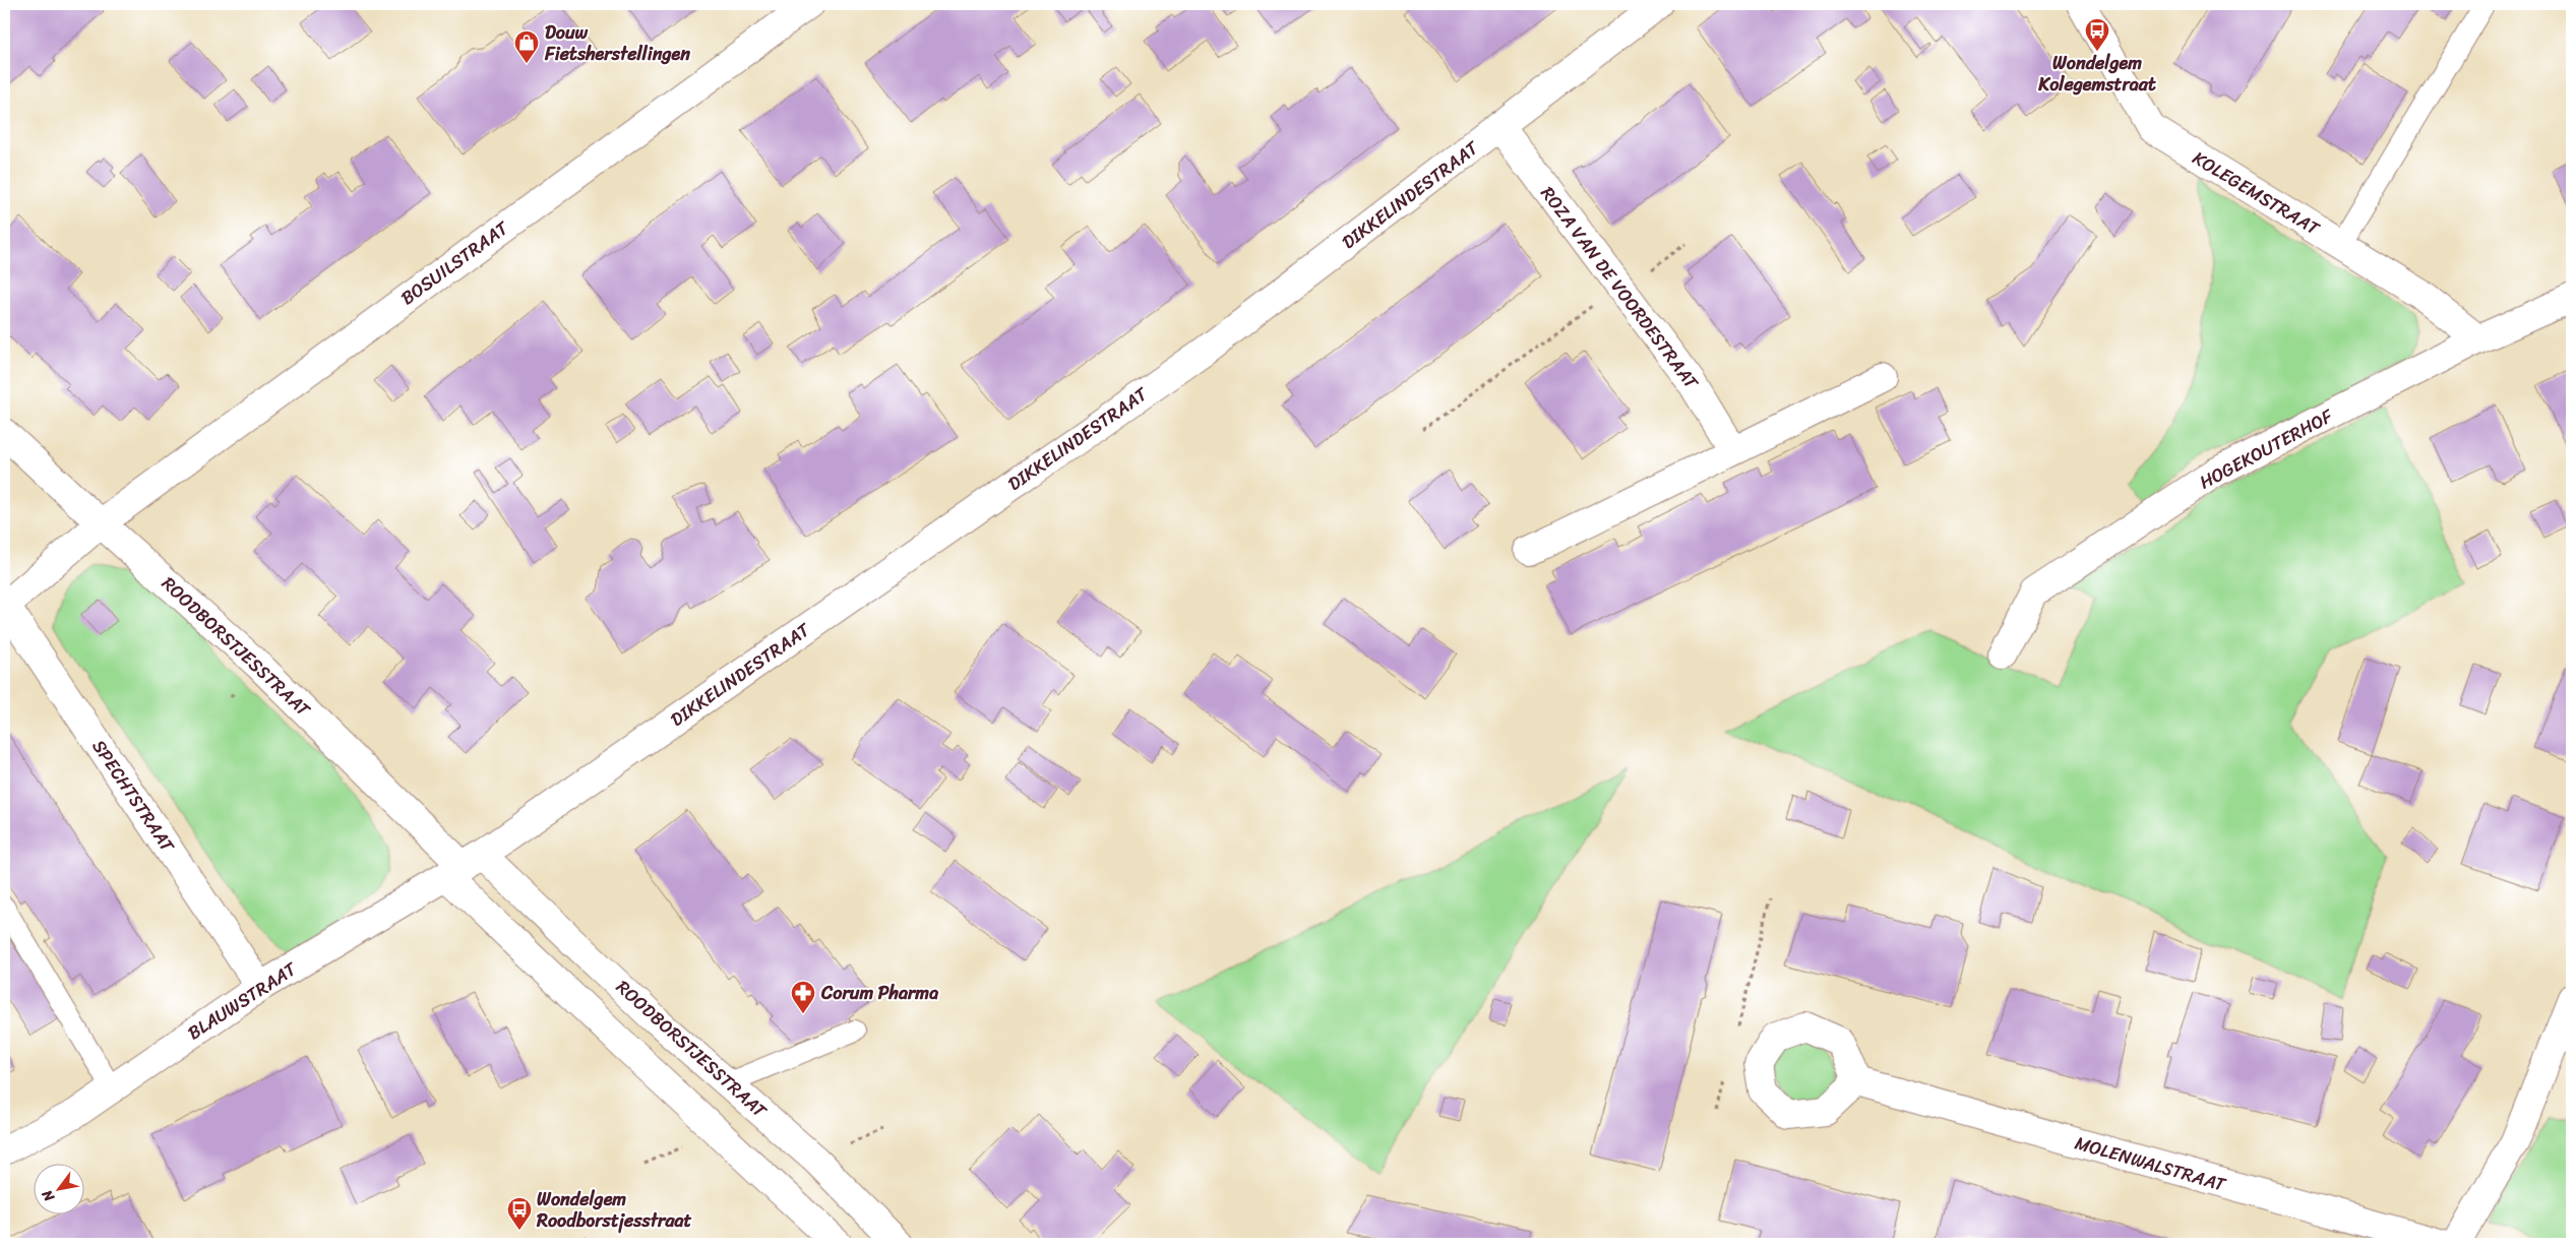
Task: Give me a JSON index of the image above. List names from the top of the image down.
{
  "streets": {
    "street": [
      "KOLEGEMSTRAAT",
      "DIKKELINDESTRAAT",
      "BOSUILSTRAAT",
      "ROZA VAN DE VOORDESTRAAT",
      "HOGEKOUTERHOF",
      "ROODBORSTJESSTRAAT",
      "SPECHTSTRAAT",
      "BLAUWSTRAAT",
      "MOLENWALSTRAAT"
    ]
  },
  "crossings": [
    ["KOLEGEMSTRAAT", "HOGEKOUTERHOF"],
    ["DIKKELINDESTRAAT", "ROZA VAN DE VOORDESTRAAT"],
    ["DIKKELINDESTRAAT", "ROODBORSTJESSTRAAT"],
    ["DIKKELINDESTRAAT", "BLAUWSTRAAT"],
    ["BOSUILSTRAAT", "ROODBORSTJESSTRAAT"],
    ["BOSUILSTRAAT", "SPECHTSTRAAT"],
    ["ROODBORSTJESSTRAAT", "BLAUWSTRAAT"],
    ["SPECHTSTRAAT", "BLAUWSTRAAT"]
  ],
  "places": {
    "bus stop": ["Wondelgem Kolegemstraat", "Wondelgem Roodborstjesstraat"],
    "shop": ["Douw Fietsherstellingen"],
    "pharmacy": ["Corum Pharma"]
  },
  "north": "bottom left"
}
